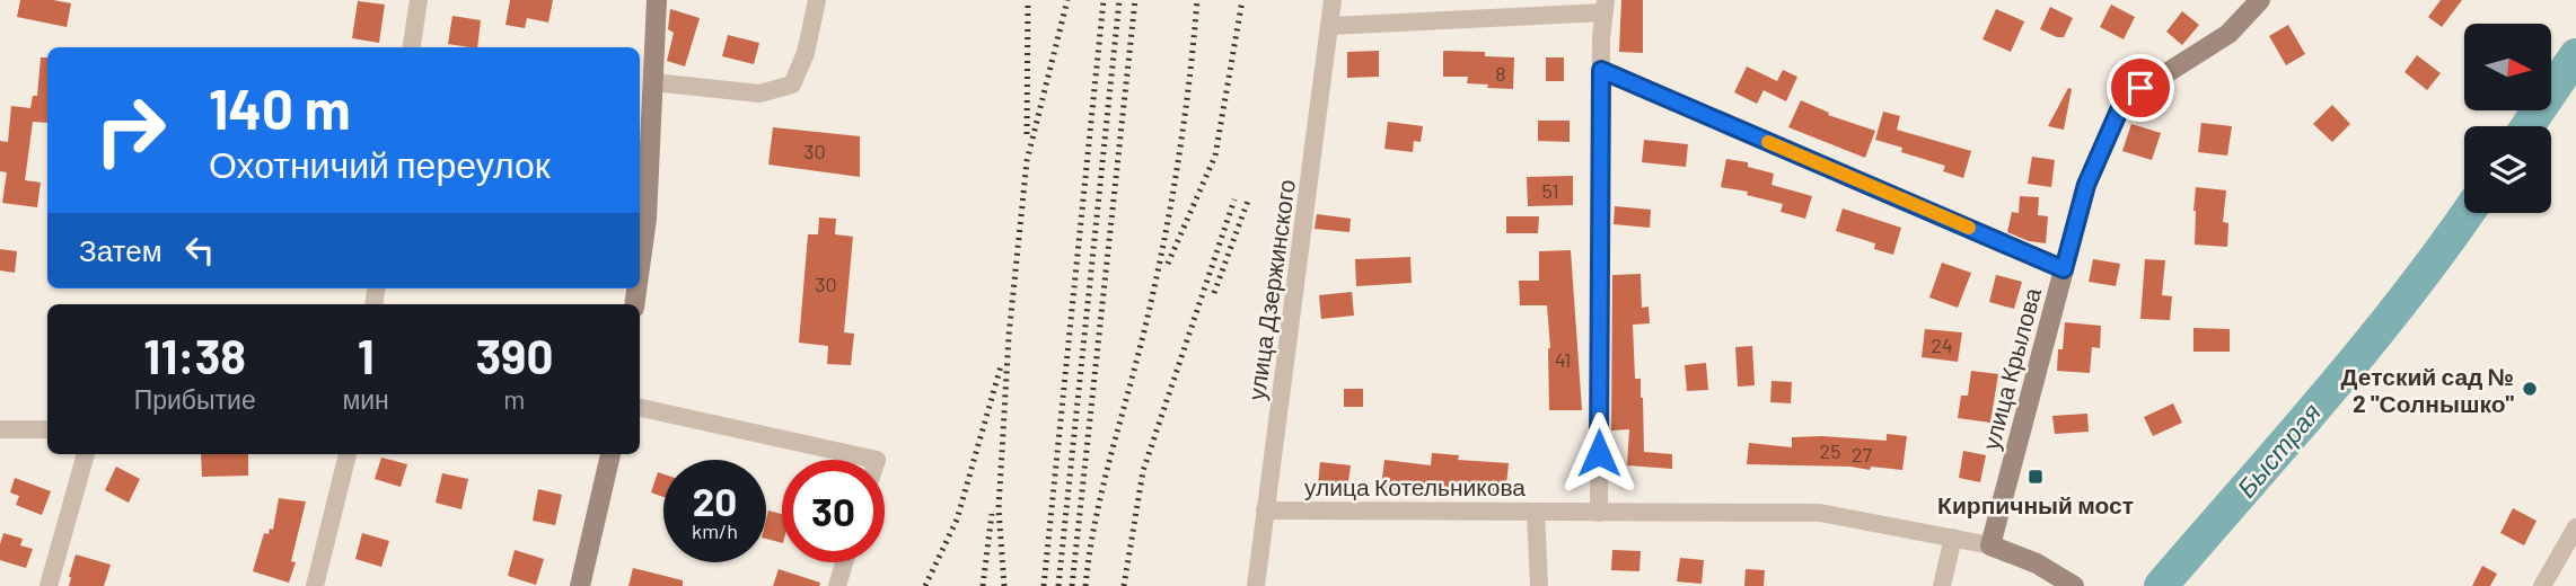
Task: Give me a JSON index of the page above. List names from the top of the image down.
{
  "streets": {
    "street": ["улица Дзержинского", "улица Крылова", "улица Котельникова"]
  },
  "crossings": [
    ["улица Дзержинского", "улица Котельникова"],
    ["улица Крылова", "улица Котельникова"]
  ],
  "water": ["Быстрая"],
  "places": {
    "other": ["Детский сад № 2 \"Солнышко\""],
    "transit": ["Кирпичный мост"]
  },
  "house_numbers": [
    "8",
    "30",
    "51",
    "30",
    "24",
    "41",
    "25",
    "27"
  ],
  "north": "right",
  "page": {
    "turn": ["140 m", "Охотничий переулок"],
    "then": "Затем",
    "eta": [
      "11:38",
      "Прибытие",
      "1",
      "мин",
      "390",
      "m"
    ],
    "speed": "20 km/h",
    "limit": "30"
  }
}
